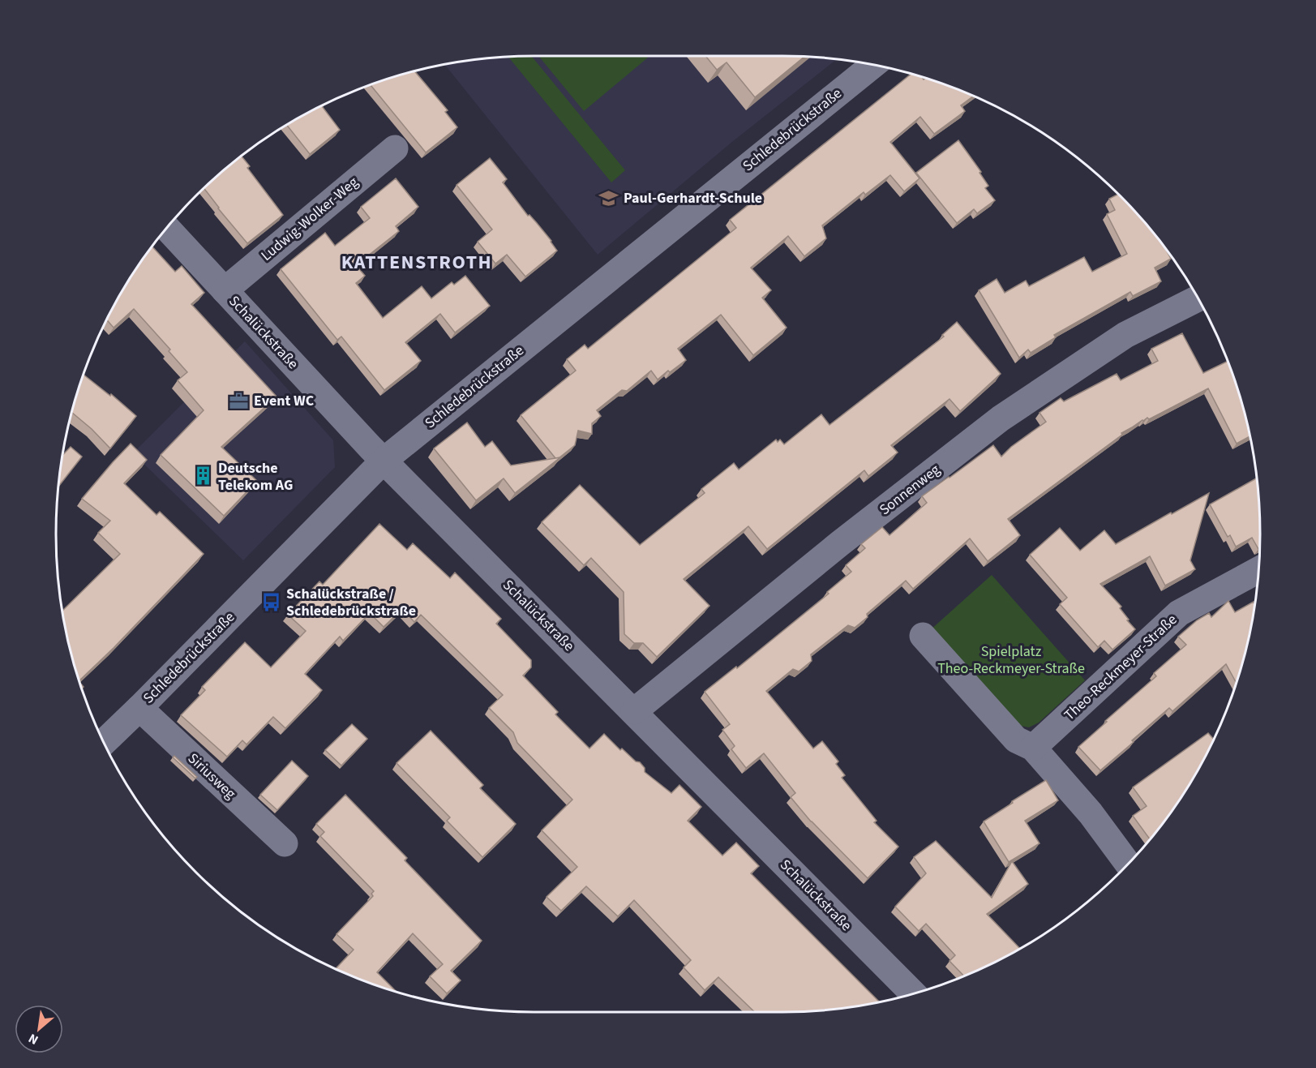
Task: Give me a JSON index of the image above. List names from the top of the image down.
{
  "streets": {
    "street": [
      "Schledebrückstraße",
      "Ludwig-Wolker-Weg",
      "Schalückstraße",
      "Sonnenweg",
      "Theo-Reckmeyer-Straße",
      "Siriusweg"
    ]
  },
  "crossings": [
    ["Schledebrückstraße", "Schalückstraße"],
    ["Schledebrückstraße", "Siriusweg"],
    ["Ludwig-Wolker-Weg", "Schalückstraße"],
    ["Schalückstraße", "Sonnenweg"]
  ],
  "districts": ["KATTENSTROTH"],
  "parks": ["Spielplatz Theo-Reckmeyer-Straße"],
  "places": {
    "school or university": ["Paul-Gerhardt-Schule"],
    "office": ["Event WC"],
    "building": ["Deutsche Telekom AG"],
    "bus stop": ["Schalückstraße / Schledebrückstraße"]
  },
  "north": "bottom left"
}
